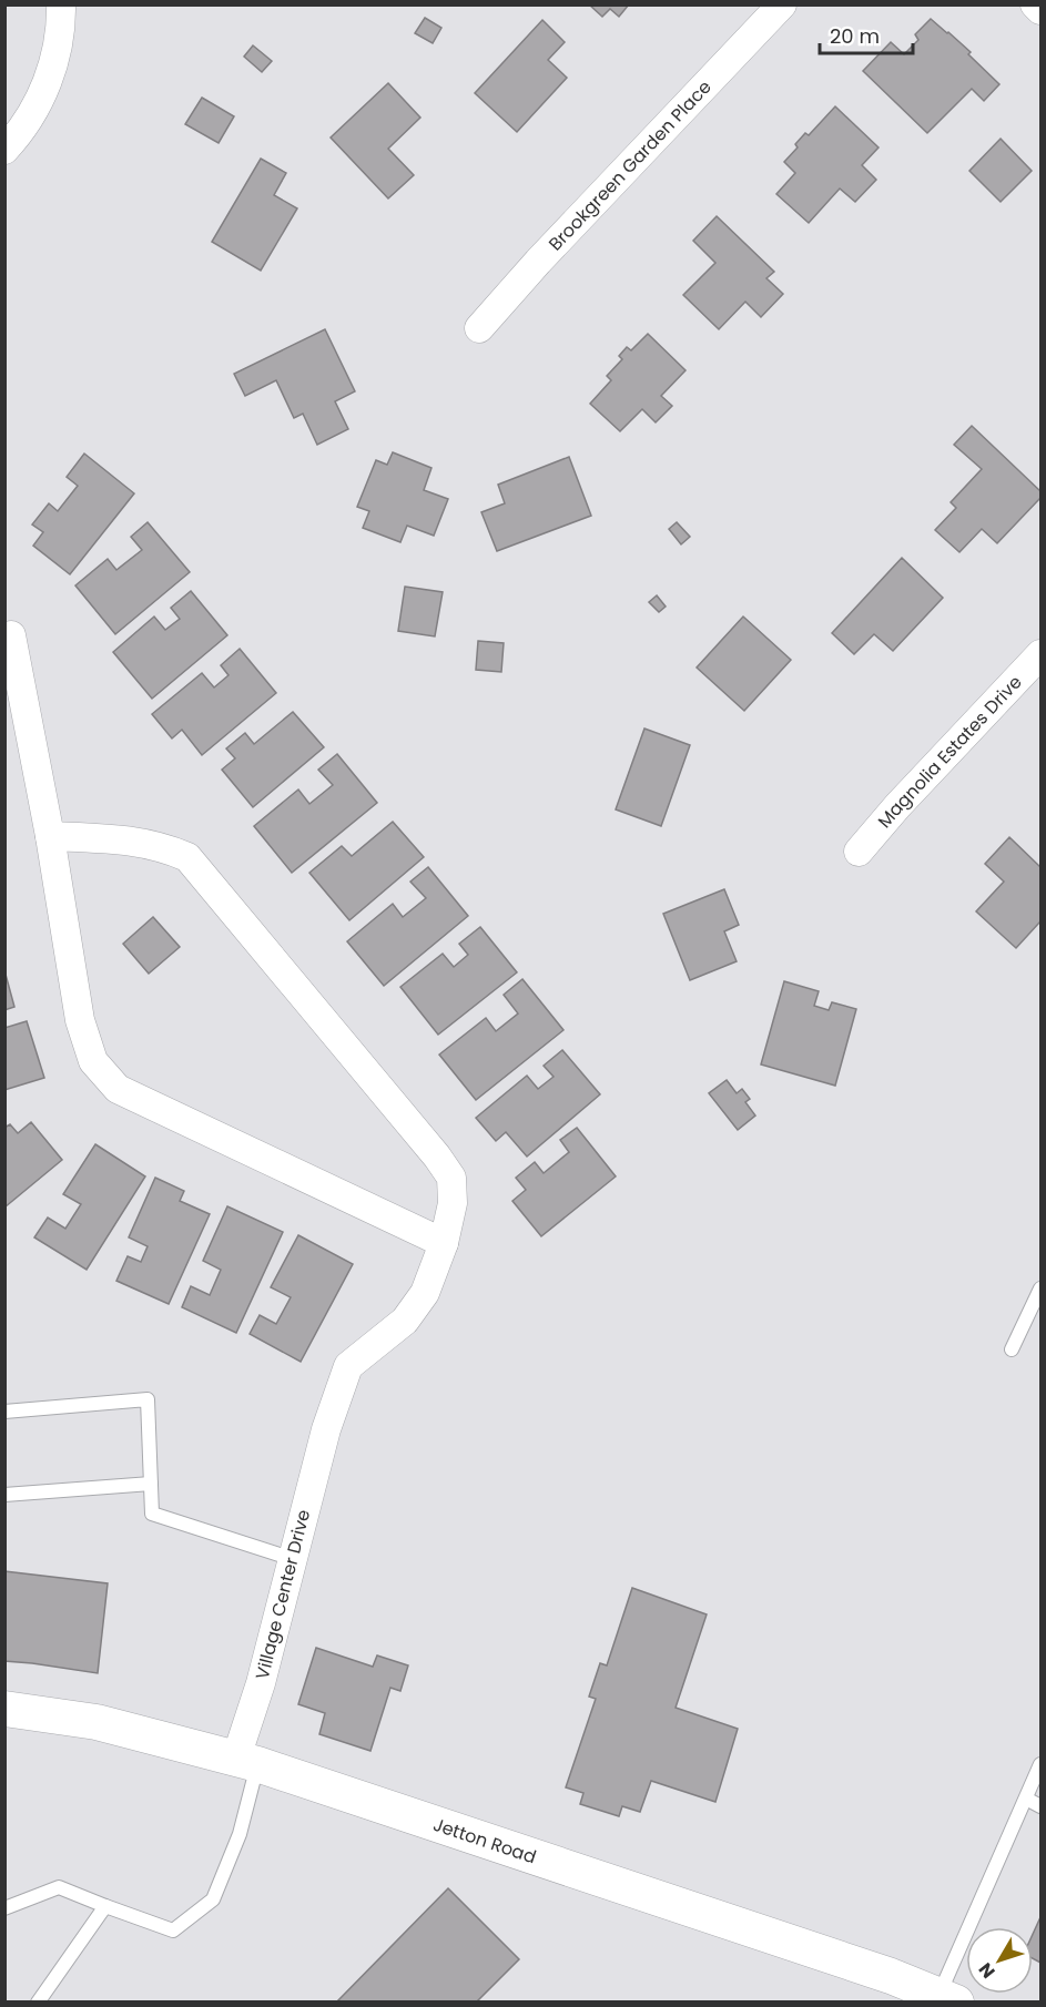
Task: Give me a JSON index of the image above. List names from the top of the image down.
{
  "streets": {
    "street": [
      "Brookgreen Garden Place",
      "Magnolia Estates Drive",
      "Village Center Drive",
      "Jetton Road"
    ]
  },
  "crossings": [
    ["Village Center Drive", "Jetton Road"]
  ],
  "scale_bar": "20 m",
  "north": "bottom left"
}
